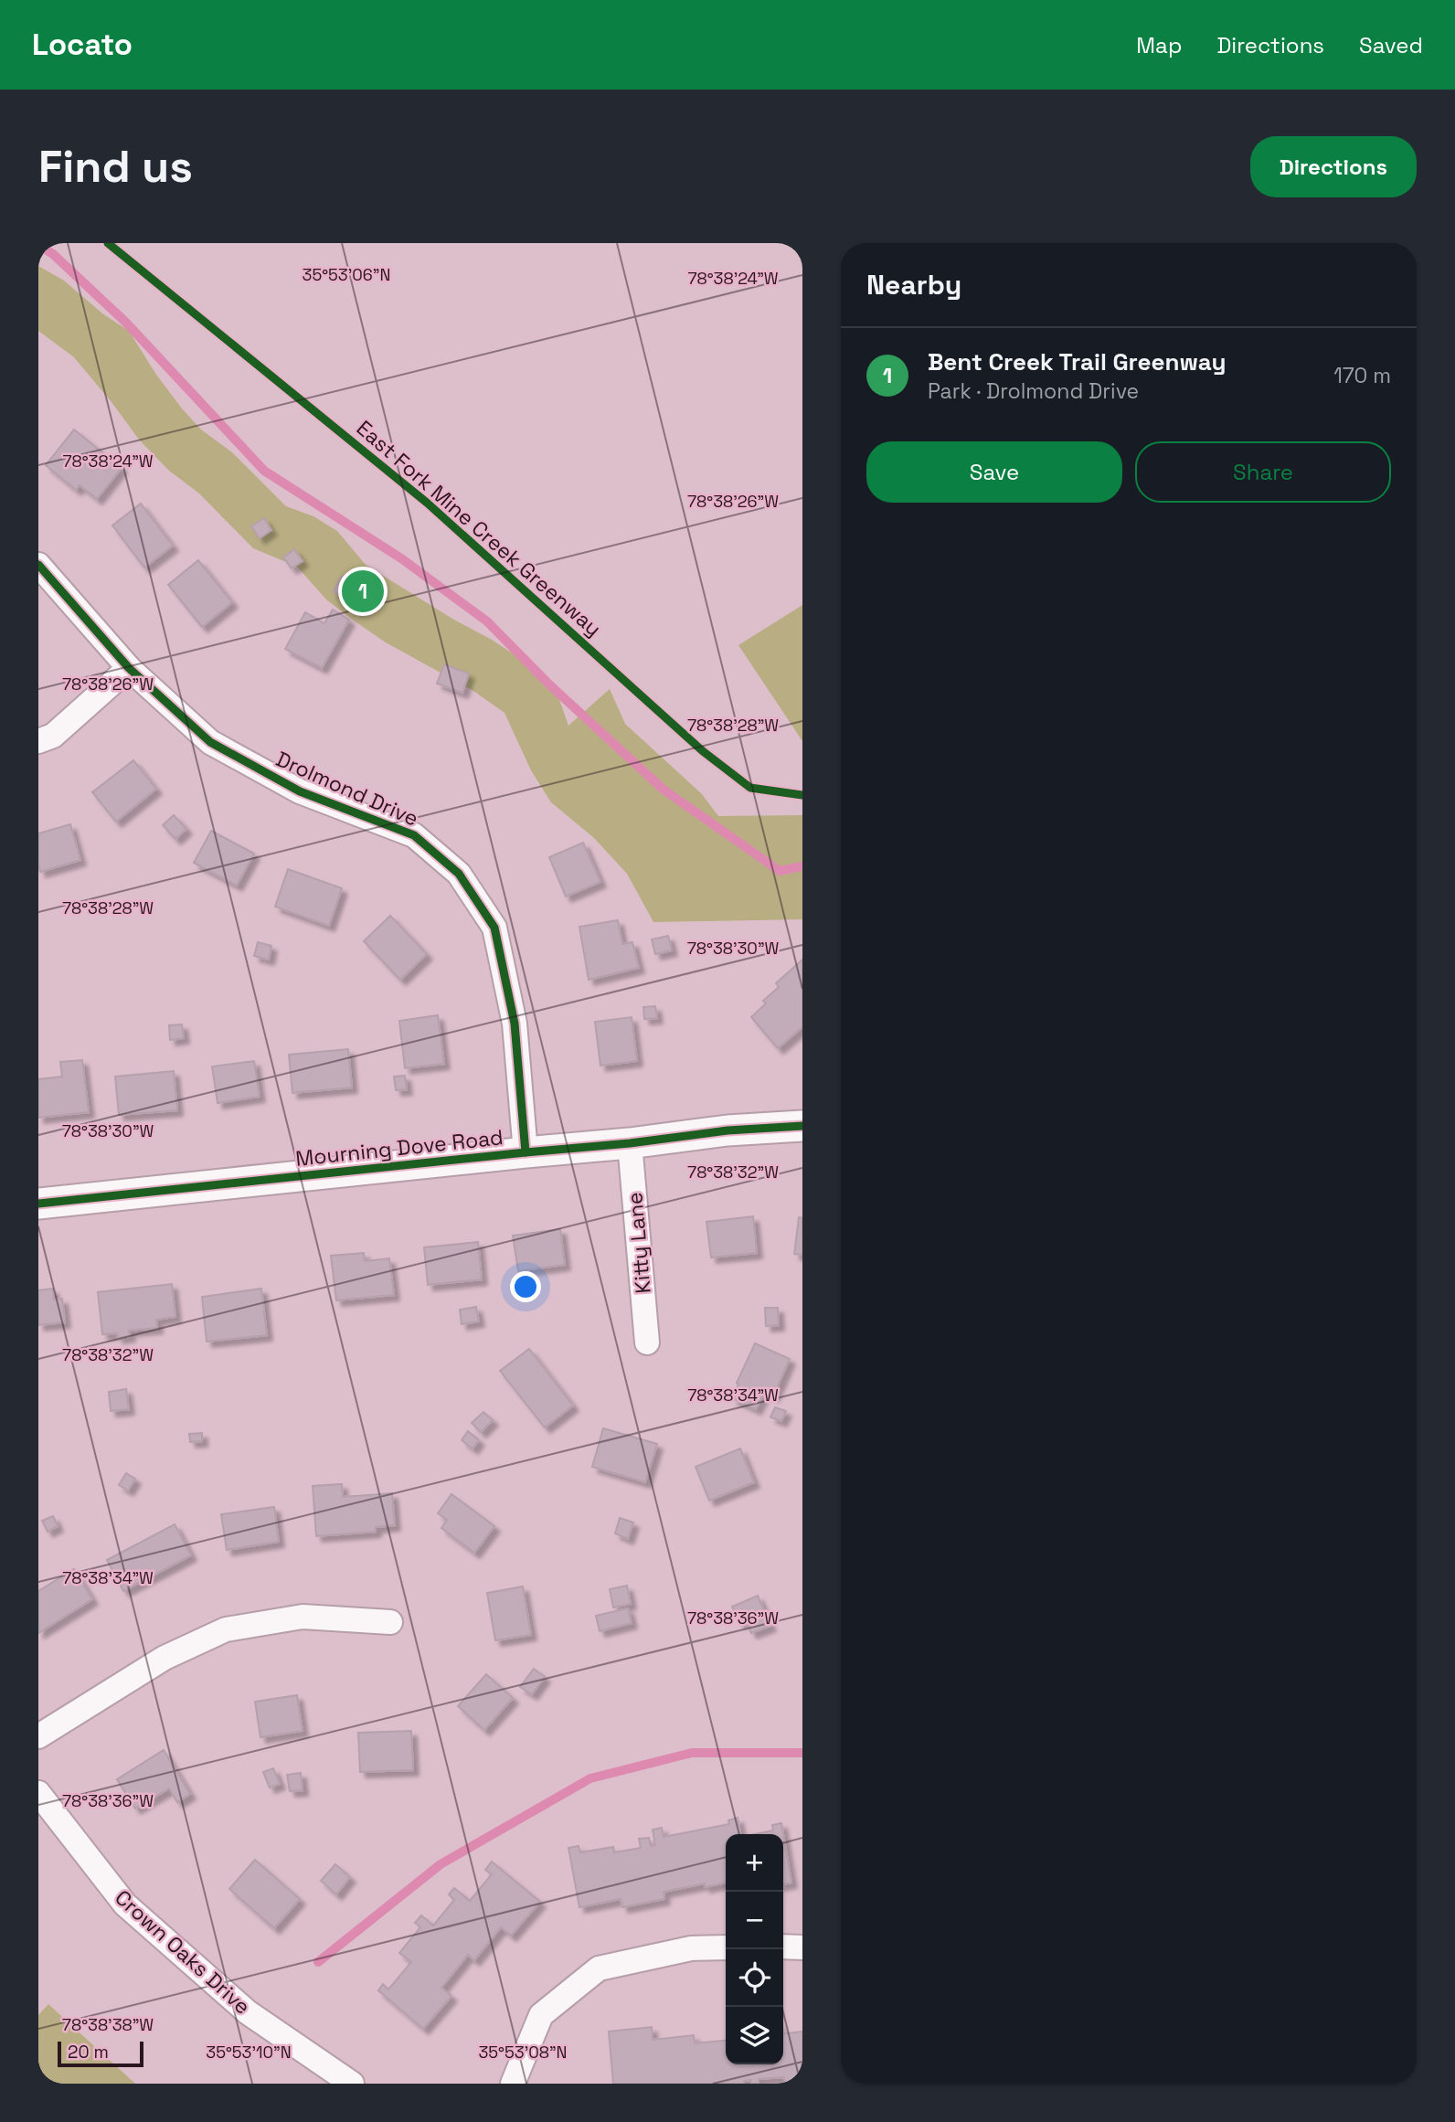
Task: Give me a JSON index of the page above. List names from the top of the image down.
{
  "streets": {
    "street": [
      "Drolmond Drive",
      "Mourning Dove Road",
      "Kitty Lane",
      "Crown Oaks Drive"
    ],
    "cycle path": ["East Fork Mine Creek Greenway"]
  },
  "crossings": [
    ["Drolmond Drive", "Mourning Dove Road"],
    ["Mourning Dove Road", "Kitty Lane"]
  ],
  "scale_bar": "20 m",
  "page": {
    "header": "Locato",
    "nav": ["Map", "Directions", "Saved"],
    "buttons": [
      "Directions",
      ["Save", "Share"]
    ],
    "title": "Find us",
    "heading": "Nearby",
    "list": [
      {
        "mark": "1",
        "name": "Bent Creek Trail Greenway",
        "note": "Park · Drolmond Drive",
        "value": "170 m"
      }
    ],
    "pins": "1",
    "map_buttons": ["+", "−"],
    "scale": "20 m"
  },
  "coordinates": [
    "35°53'06\"N",
    "78°38'24\"W",
    "78°38'26\"W",
    "78°38'28\"W",
    "78°38'30\"W",
    "78°38'32\"W",
    "78°38'34\"W",
    "78°38'36\"W",
    "78°38'38\"W",
    "35°53'10\"N",
    "35°53'08\"N"
  ]
}
